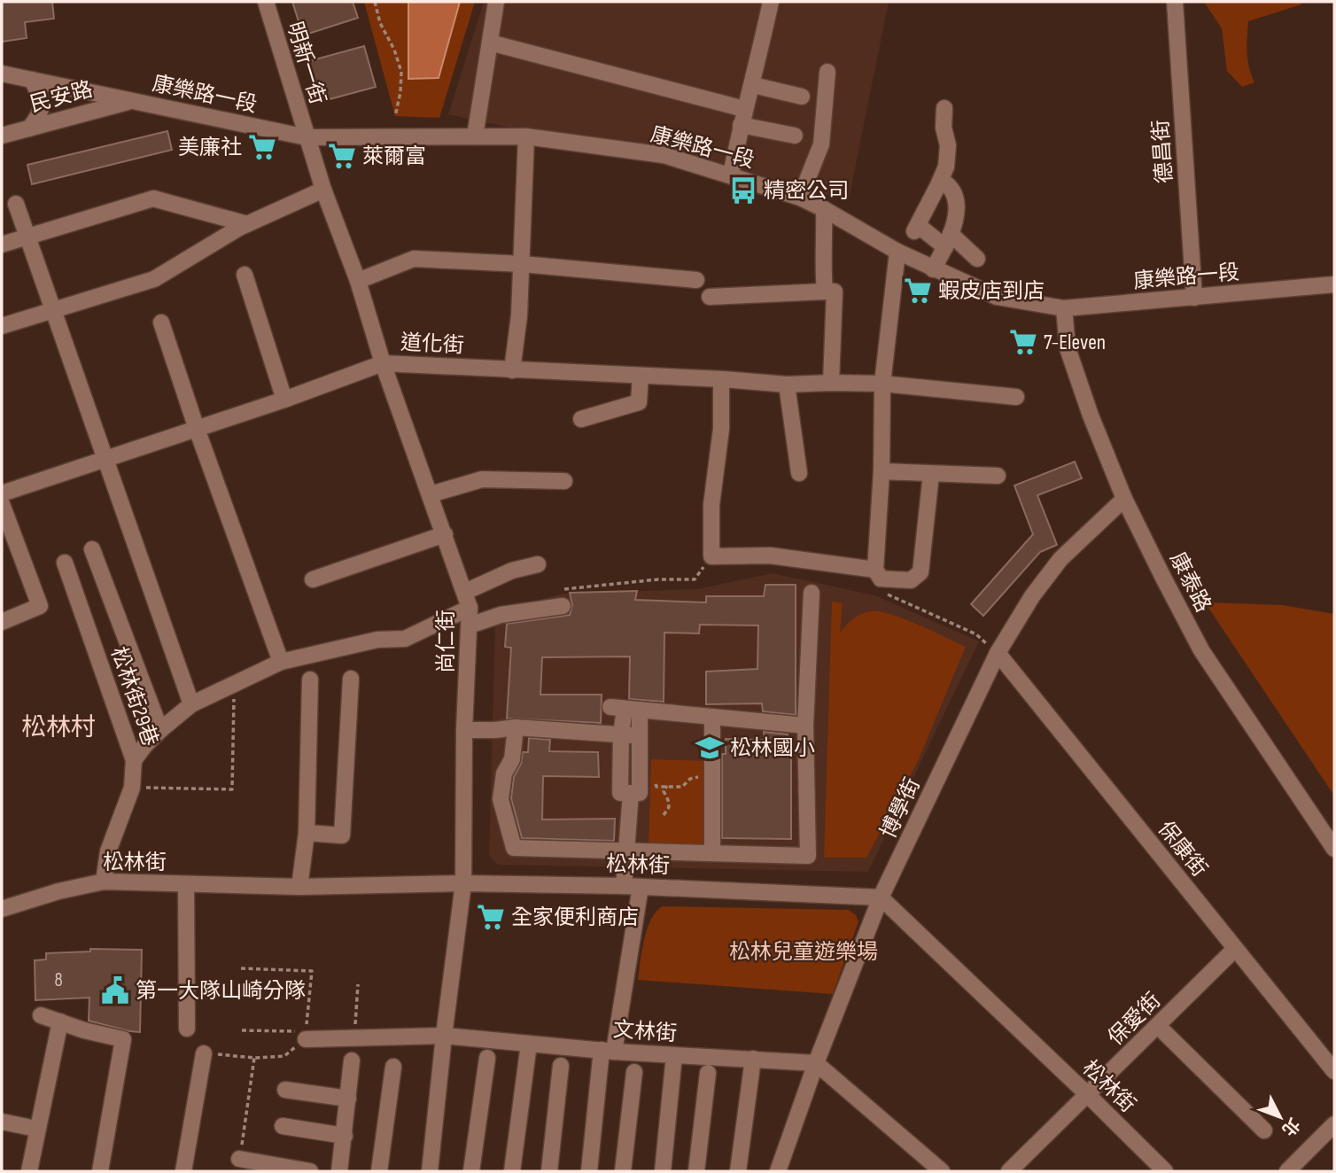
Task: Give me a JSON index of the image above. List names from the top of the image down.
{
  "streets": {
    "street": [
      "明新一街",
      "康樂路一段",
      "民安路",
      "德昌街",
      "道化街",
      "康泰路",
      "尚仁街",
      "松林街29巷",
      "博學街",
      "保康街",
      "松林街",
      "保愛街",
      "文林街"
    ]
  },
  "crossings": [
    ["明新一街", "康樂路一段"],
    ["明新一街", "尚仁街"],
    ["康樂路一段", "民安路"],
    ["康樂路一段", "德昌街"],
    ["康樂路一段", "康泰路"],
    ["康樂路一段", "尚仁街"],
    ["道化街", "尚仁街"],
    ["康泰路", "博學街"],
    ["尚仁街", "松林街"],
    ["尚仁街", "文林街"],
    ["松林街29巷", "松林街"],
    ["博學街", "保康街"],
    ["博學街", "松林街"],
    ["博學街", "文林街"],
    ["保康街", "保愛街"],
    ["松林街", "保愛街"]
  ],
  "districts": ["松林村"],
  "parks": ["松林兒童遊樂場"],
  "places": {
    "supermarket": [
      "美廉社",
      "萊爾富",
      "蝦皮店到店",
      "7-Eleven",
      "全家便利商店"
    ],
    "bus stop": ["精密公司"],
    "school or university": ["松林國小"],
    "public building": ["第一大隊山崎分隊"]
  },
  "house_numbers": ["8"],
  "north": "bottom right"
}
